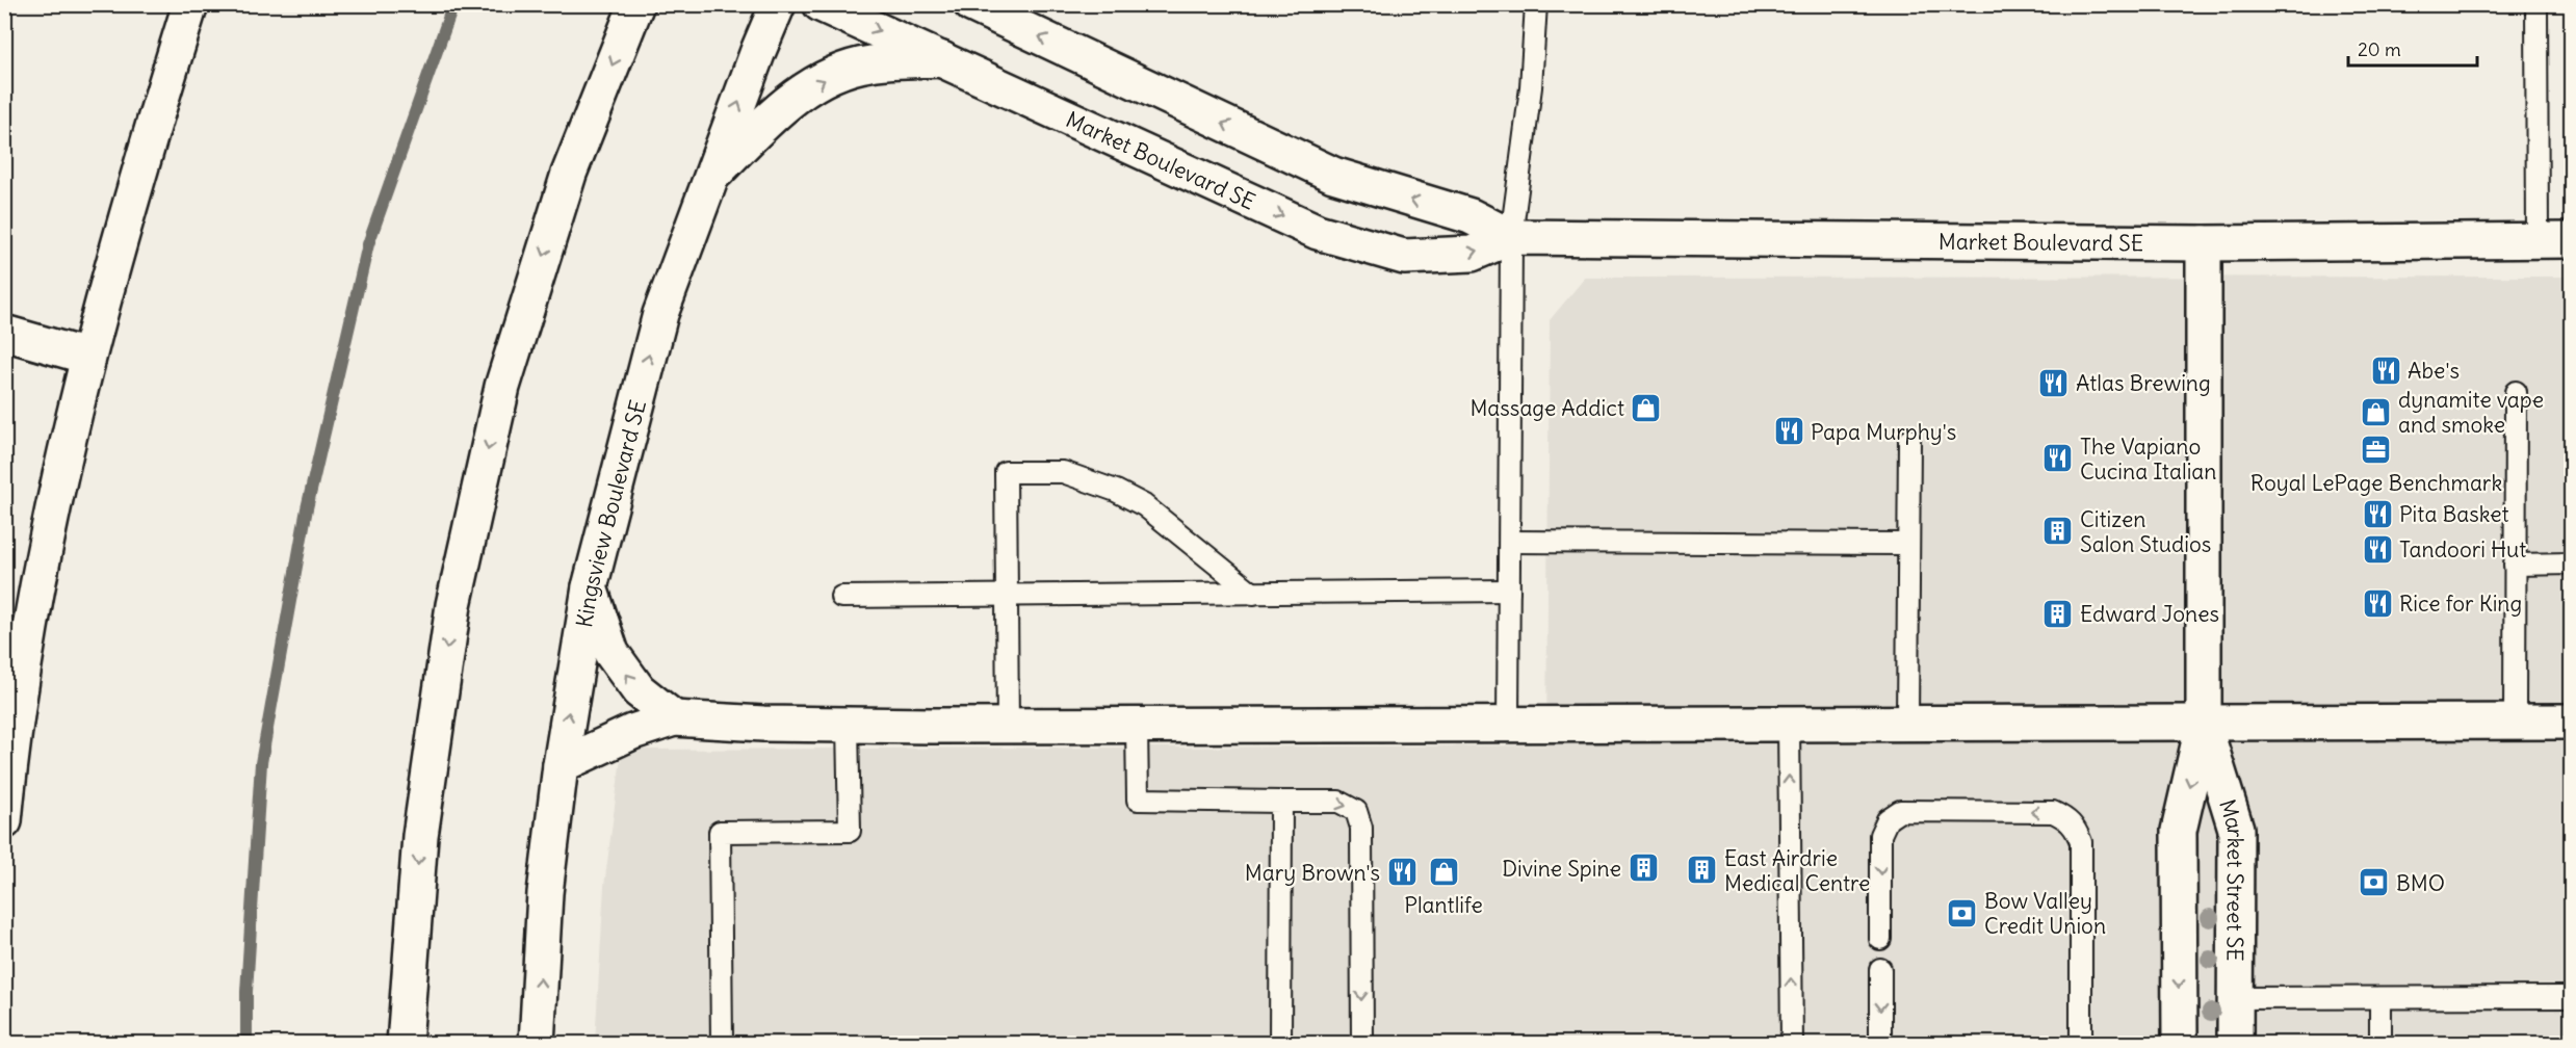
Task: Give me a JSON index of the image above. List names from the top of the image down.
{
  "streets": {
    "street": ["Market Boulevard SE", "Kingsview Boulevard SE", "Market Street SE"]
  },
  "crossings": [
    ["Market Boulevard SE", "Market Street SE"]
  ],
  "places": {
    "restaurant": [
      "Abe's",
      "Atlas Brewing",
      "Papa Murphy's",
      "The Vapiano Cucina Italian",
      "Pita Basket",
      "Tandoori Hut",
      "Rice for King",
      "Mary Brown's"
    ],
    "shop": ["Massage Addict", "dynamite vape and smoke", "Plantlife"],
    "office": ["Royal LePage Benchmark"],
    "building": [
      "Citizen Salon Studios",
      "Edward Jones",
      "Divine Spine",
      "East Airdrie Medical Centre"
    ],
    "bank": ["BMO", "Bow Valley Credit Union"]
  },
  "scale_bar": "20 m"
}
